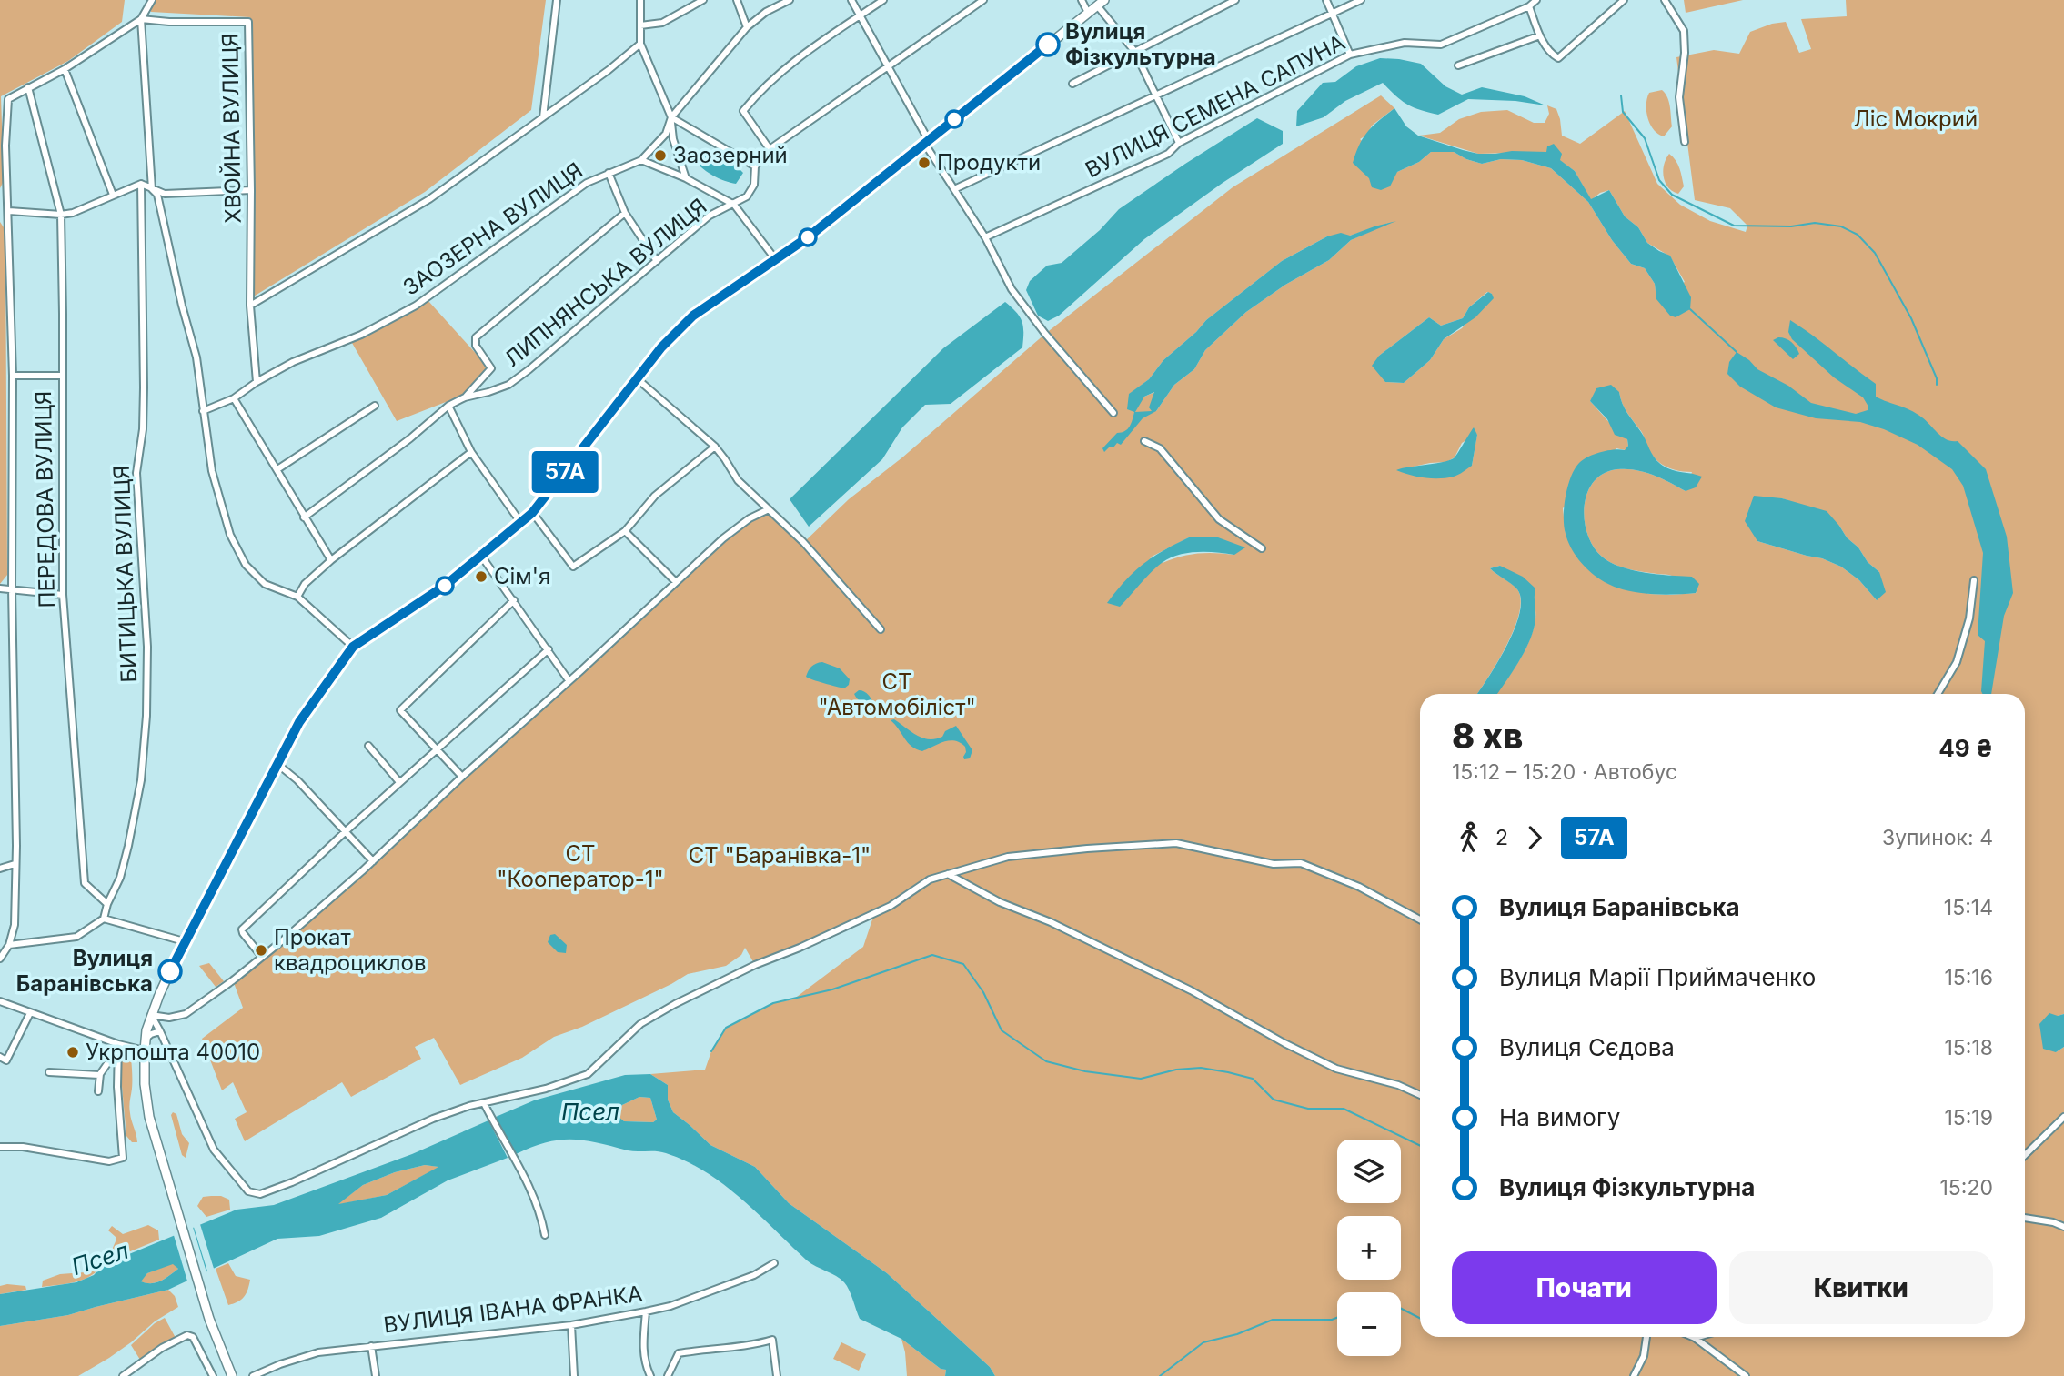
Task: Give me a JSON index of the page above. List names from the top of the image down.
{
  "streets": {
    "street": [
      "ВУЛИЦЯ СЕМЕНА САПУНА",
      "ХВОЙНА ВУЛИЦЯ",
      "ЗАОЗЕРНА ВУЛИЦЯ",
      "ЛИПНЯНСЬКА ВУЛИЦЯ",
      "ПЕРЕДОВА ВУЛИЦЯ",
      "БИТИЦЬКА ВУЛИЦЯ",
      "ВУЛИЦЯ ІВАНА ФРАНКА"
    ]
  },
  "crossings": [
    ["ХВОЙНА ВУЛИЦЯ", "ЗАОЗЕРНА ВУЛИЦЯ"],
    ["ПЕРЕДОВА ВУЛИЦЯ", "БИТИЦЬКА ВУЛИЦЯ"]
  ],
  "water": ["Псел"],
  "parks": [
    "Ліс Мокрий",
    "СТ \"Автомобіліст\"",
    "СТ \"Кооператор-1\"",
    "СТ \"Баранівка-1\""
  ],
  "places": [
    "Вулиця Фізкультурна",
    "Заозерний",
    "Продукти",
    "Сім'я",
    "Прокат квадроциклов",
    "Вулиця Баранівська",
    "Укрпошта 40010"
  ],
  "lines": ["bus line 57А"],
  "page": {
    "on_map": "57А",
    "heading": ["8 хв", "15:12 – 15:20 · Автобус", "49 ₴"],
    "legs": ["2", "57А", "Зупинок: 4"],
    "list": [
      {
        "name": "Вулиця Баранівська",
        "value": "15:14"
      },
      {
        "name": "Вулиця Марії Приймаченко",
        "value": "15:16"
      },
      {
        "name": "Вулиця Сєдова",
        "value": "15:18"
      },
      {
        "name": "На вимогу",
        "value": "15:19"
      },
      {
        "name": "Вулиця Фізкультурна",
        "value": "15:20"
      }
    ],
    "map_buttons": ["+", "−"],
    "buttons": ["Почати", "Квитки"]
  }
}
